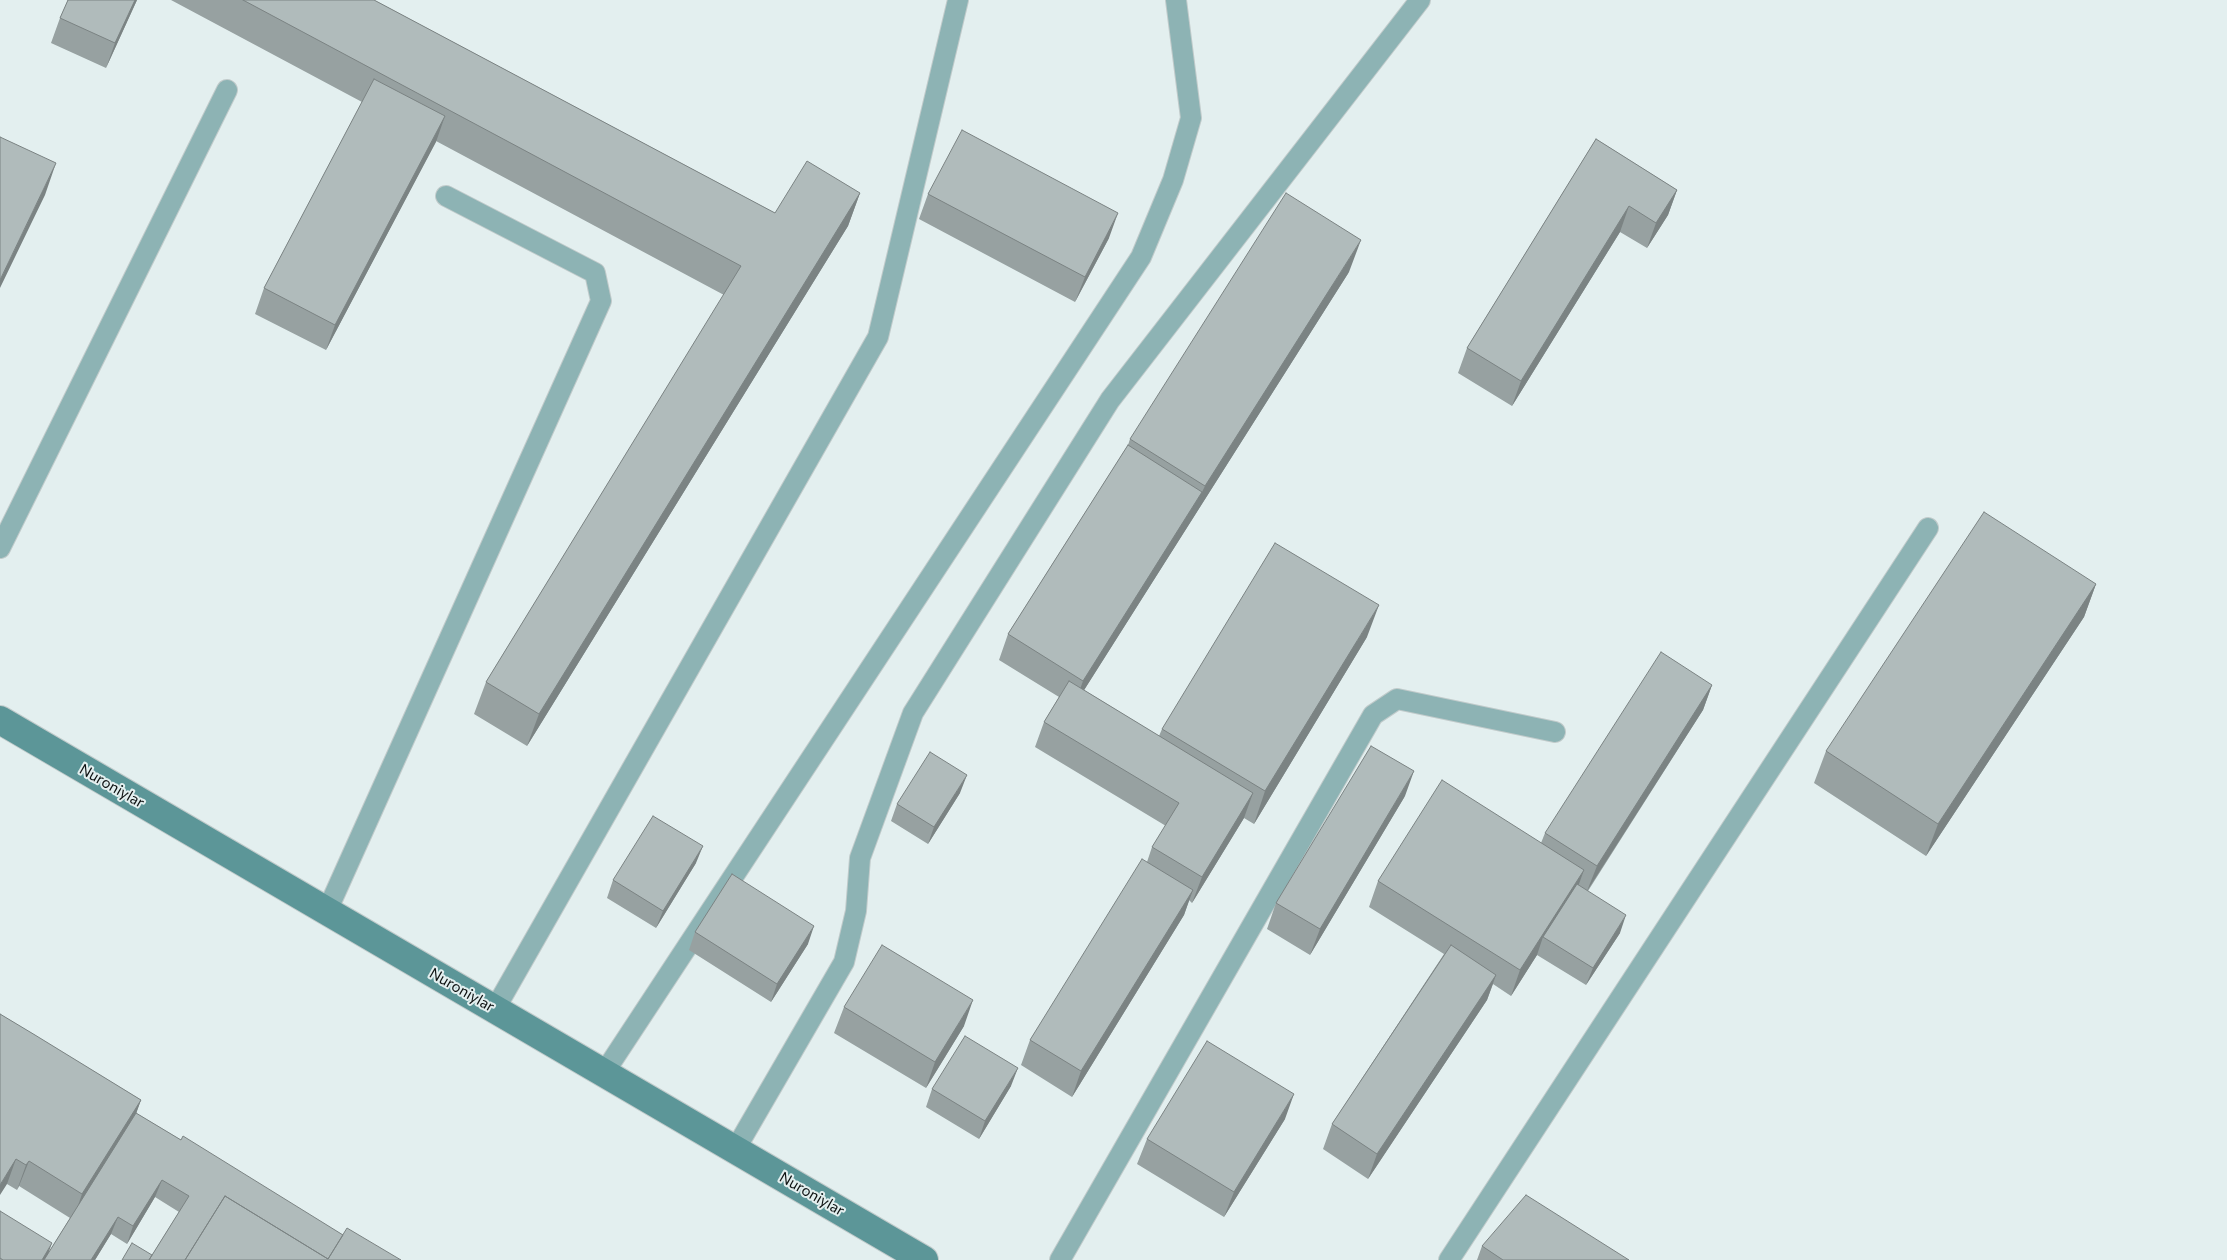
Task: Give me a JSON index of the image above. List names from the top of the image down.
{
  "streets": {
    "main road": ["Nuroniylar"]
  }
}
